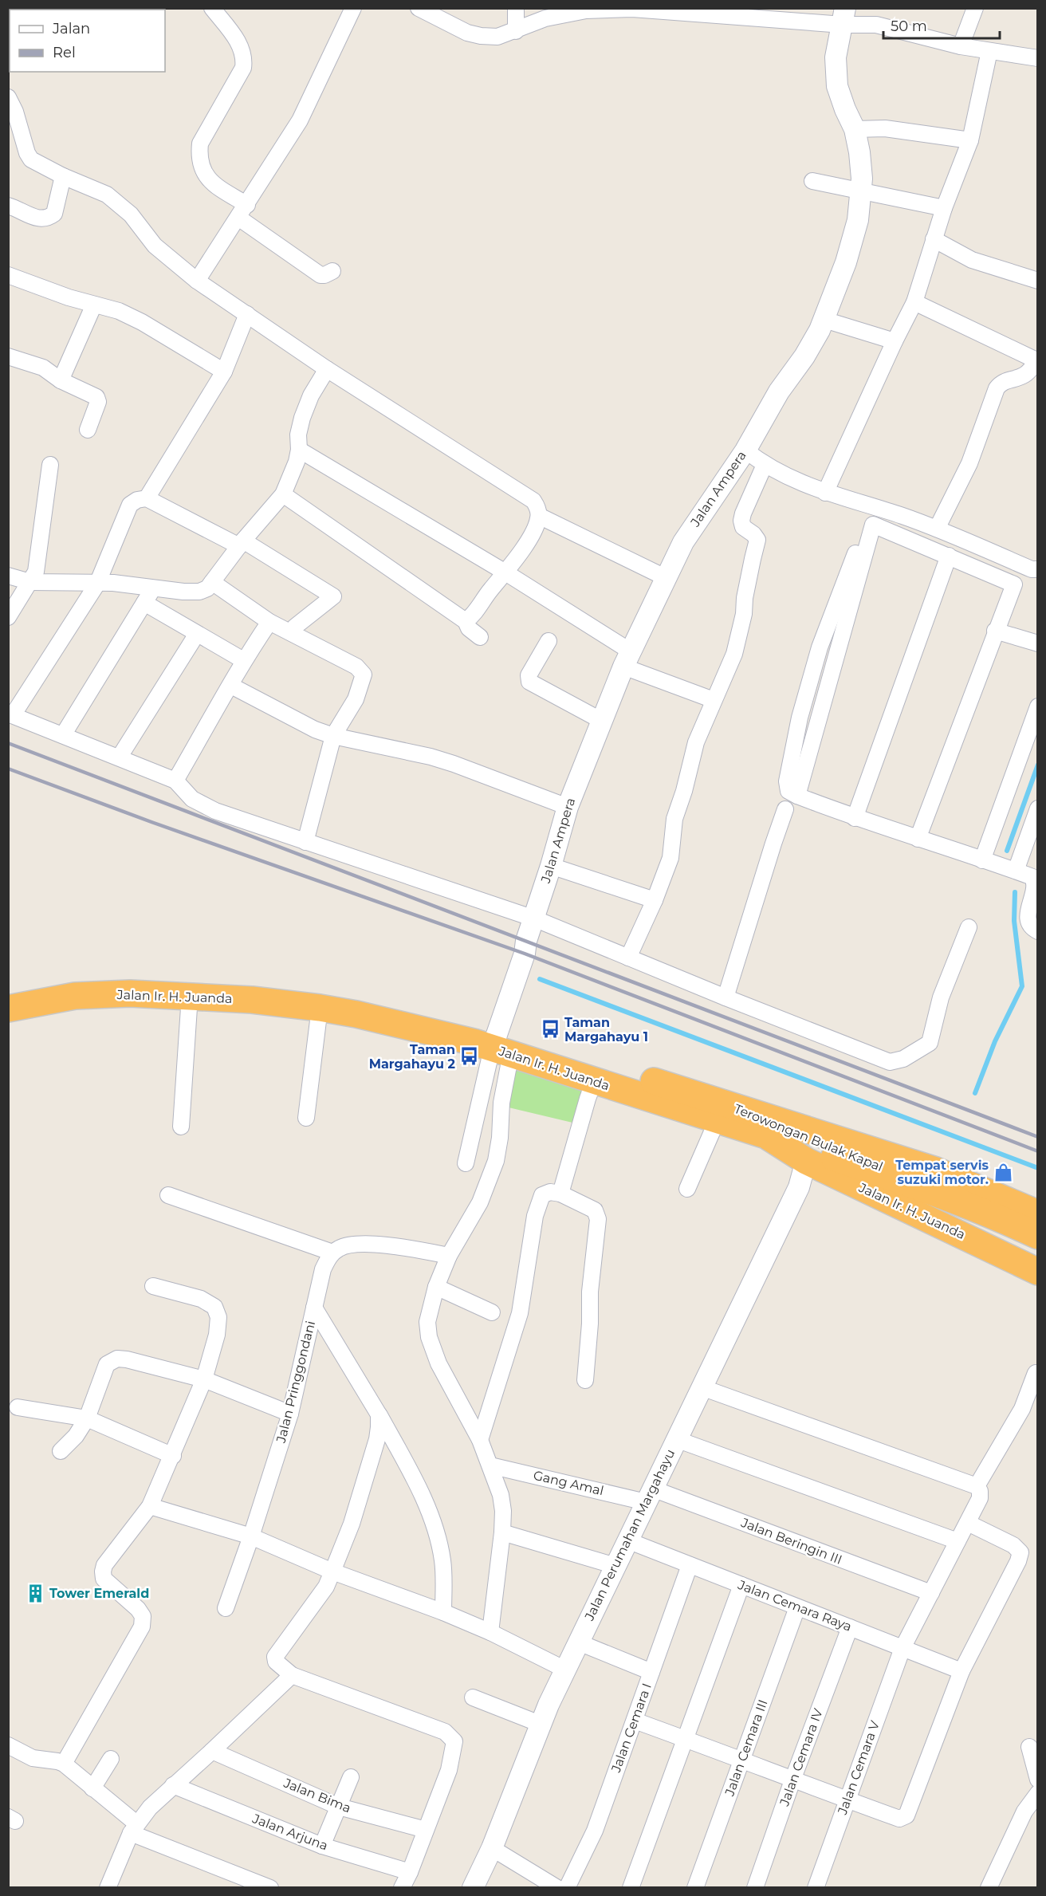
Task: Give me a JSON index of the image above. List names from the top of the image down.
{
  "streets": {
    "highway": ["Jalan Ir. H. Juanda", "Terowongan Bulak Kapal"],
    "street": [
      "Jalan Ampera",
      "Jalan Pringgondani",
      "Gang Amal",
      "Jalan Perumahan Margahayu",
      "Jalan Beringin III",
      "Jalan Cemara Raya",
      "Jalan Cemara I",
      "Jalan Cemara III",
      "Jalan Cemara IV",
      "Jalan Cemara V",
      "Jalan Bima",
      "Jalan Arjuna"
    ]
  },
  "crossings": [
    ["Jalan Ampera", "Jalan Ir. H. Juanda"],
    ["Jalan Ir. H. Juanda", "Terowongan Bulak Kapal"],
    ["Jalan Ir. H. Juanda", "Jalan Perumahan Margahayu"],
    ["Gang Amal", "Jalan Perumahan Margahayu"],
    ["Gang Amal", "Jalan Beringin III"],
    ["Jalan Perumahan Margahayu", "Jalan Beringin III"],
    ["Jalan Perumahan Margahayu", "Jalan Cemara Raya"],
    ["Jalan Beringin III", "Jalan Cemara V"],
    ["Jalan Cemara Raya", "Jalan Cemara I"],
    ["Jalan Cemara Raya", "Jalan Cemara III"],
    ["Jalan Cemara Raya", "Jalan Cemara IV"],
    ["Jalan Cemara Raya", "Jalan Cemara V"]
  ],
  "places": {
    "bus stop": ["Taman Margahayu 1", "Taman Margahayu 2"],
    "shop": ["Tempat servis suzuki motor."],
    "building": ["Tower Emerald"]
  },
  "legend": ["Jalan", "Rel"],
  "scale_bar": "50 m"
}
